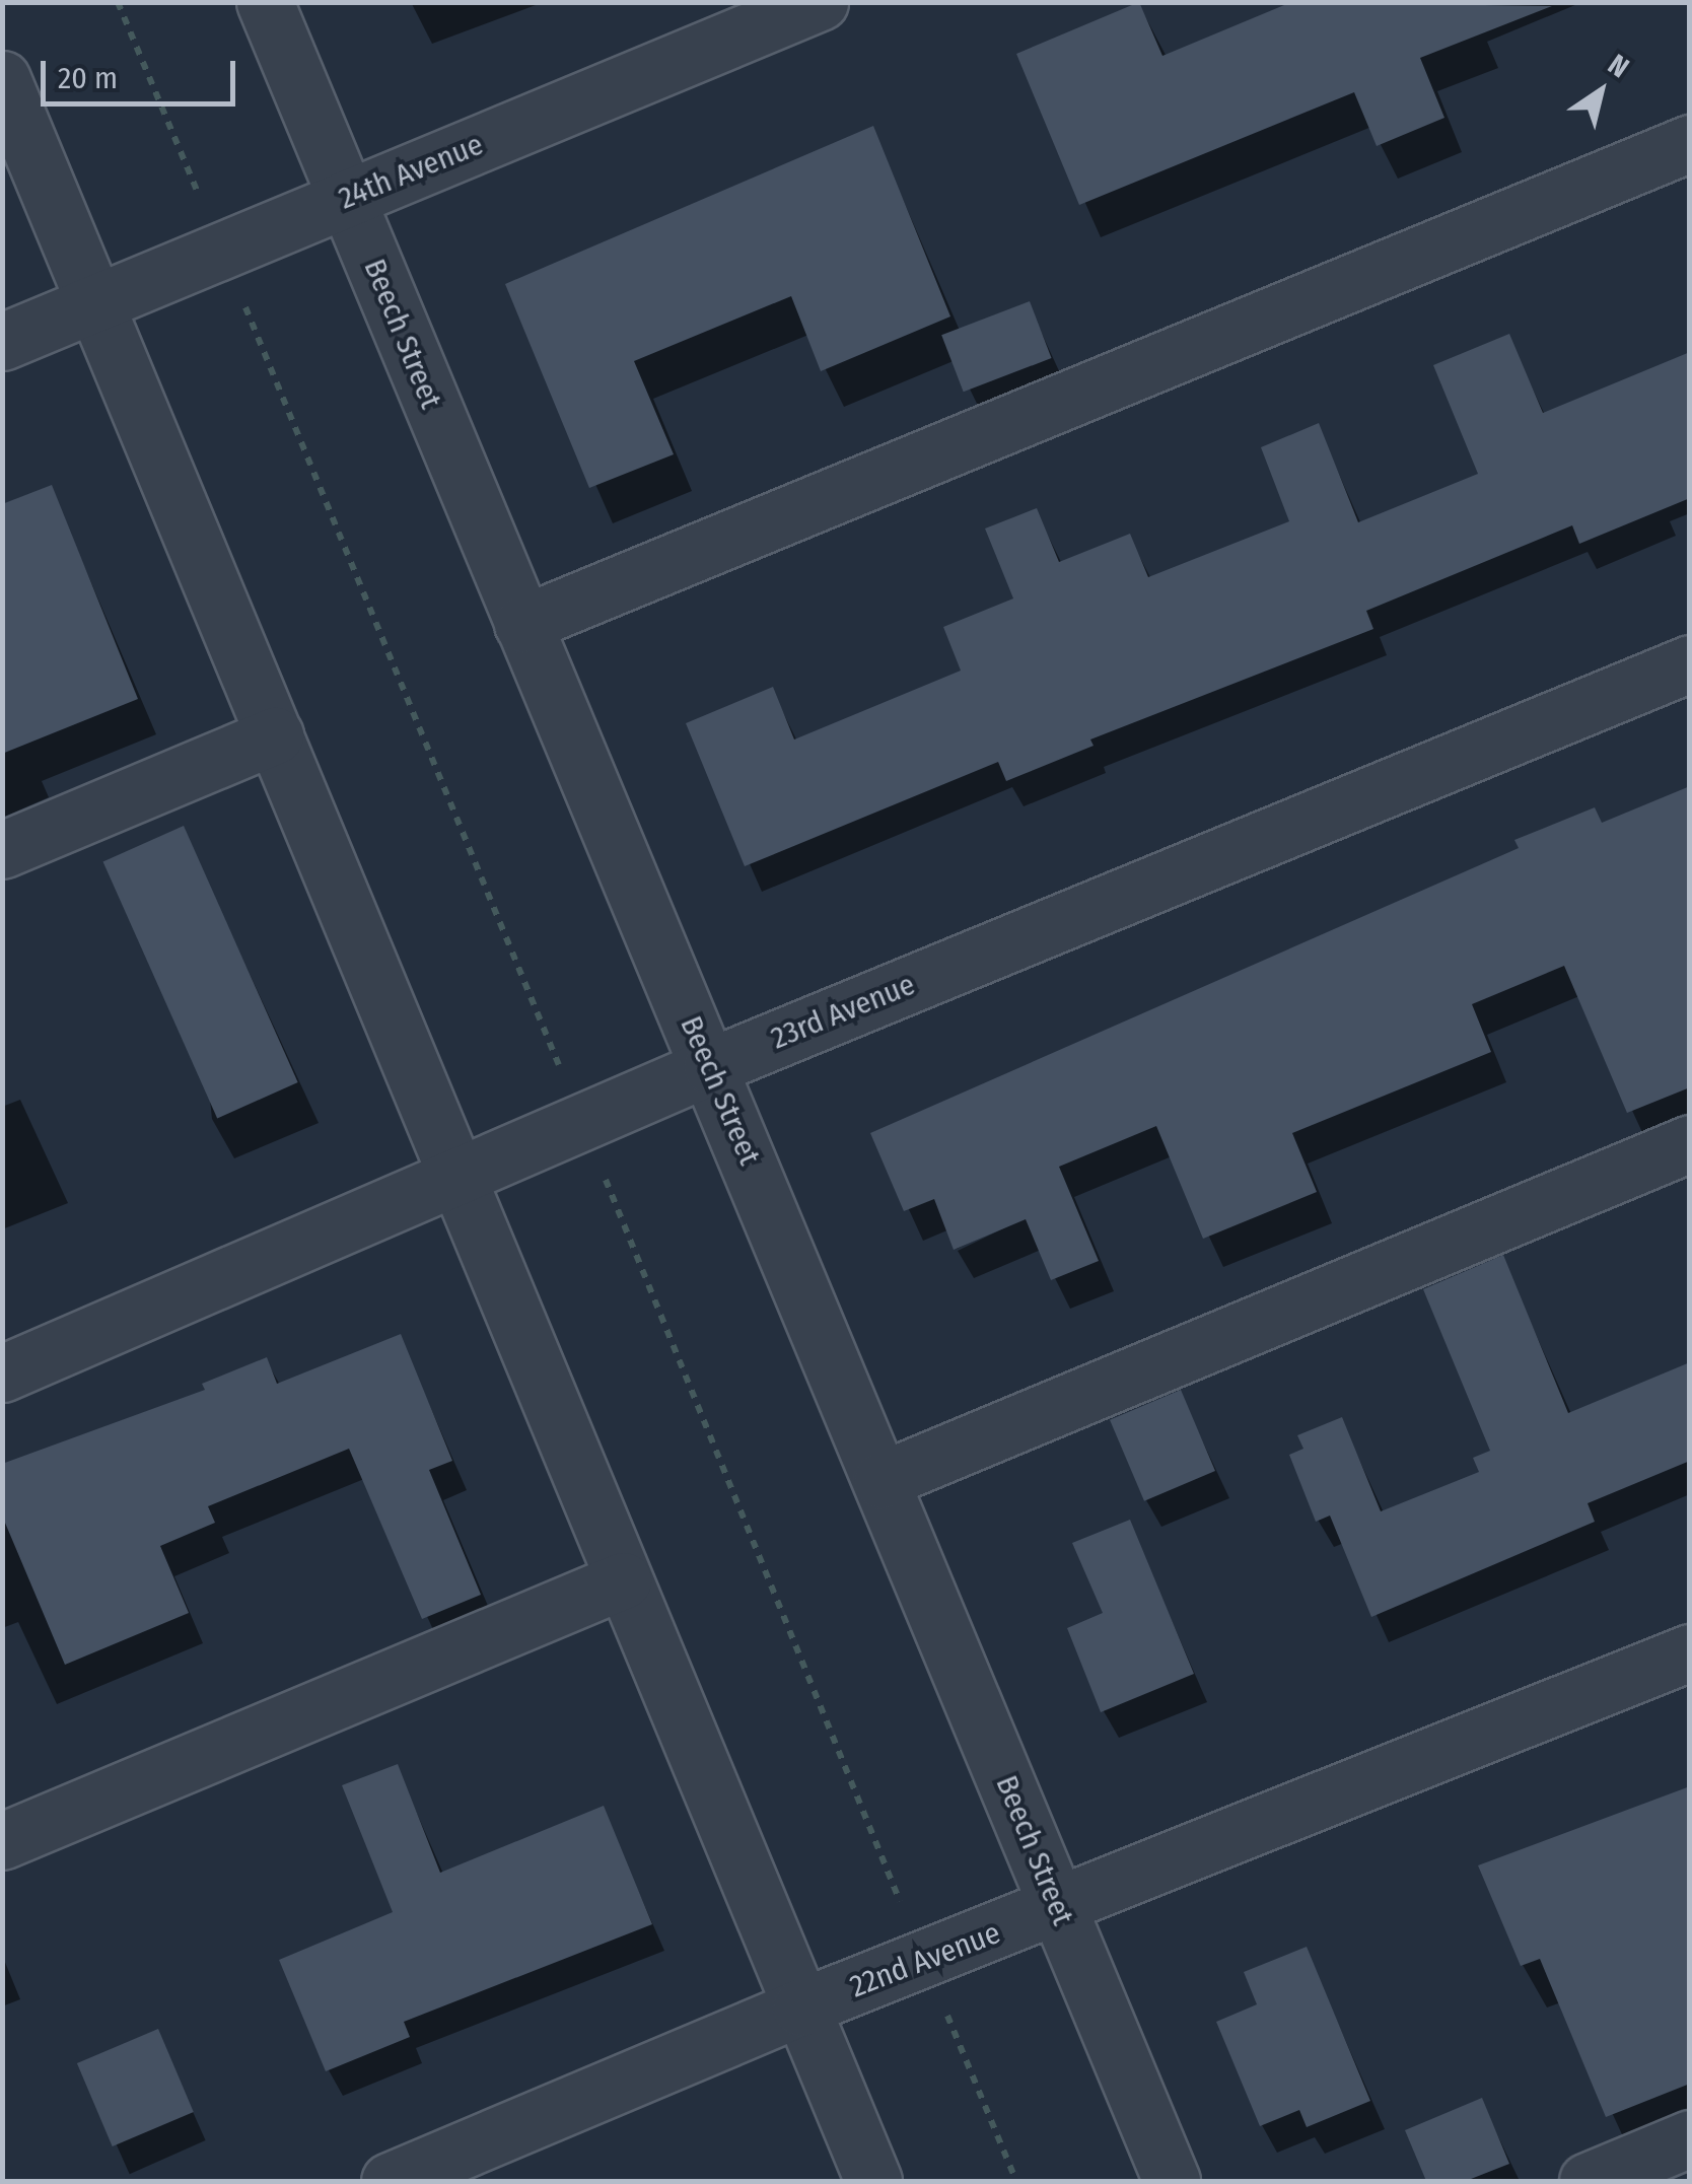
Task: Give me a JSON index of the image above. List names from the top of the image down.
{
  "streets": {
    "street": [
      "24th Avenue",
      "Beech Street",
      "23rd Avenue",
      "22nd Avenue"
    ]
  },
  "crossings": [
    ["24th Avenue", "Beech Street"],
    ["Beech Street", "23rd Avenue"],
    ["Beech Street", "22nd Avenue"]
  ],
  "scale_bar": "20 m",
  "north": "top right"
}
